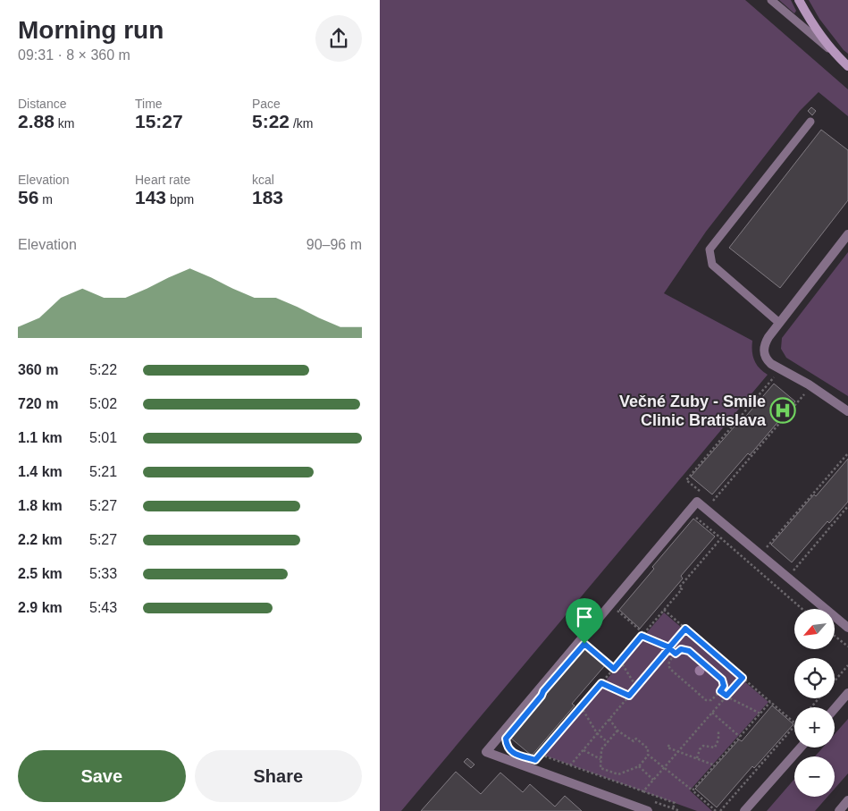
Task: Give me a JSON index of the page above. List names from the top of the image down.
{
  "places": {
    "hospital": ["Večné Zuby - Smile Clinic Bratislava"]
  },
  "north": "bottom left",
  "page": {
    "heading": ["Morning run", "09:31 · 8 × 360 m"],
    "stats": [
      ["Distance", "2.88 km"],
      ["Time", "15:27"],
      ["Pace", "5:22 /km"],
      ["Elevation", "56 m"],
      ["Heart rate", "143 bpm"],
      ["kcal", "183"]
    ],
    "chart": ["Elevation", "90–96 m"],
    "list": [
      {
        "name": "360 m",
        "note": "5:22"
      },
      {
        "name": "720 m",
        "note": "5:02"
      },
      {
        "name": "1.1 km",
        "note": "5:01"
      },
      {
        "name": "1.4 km",
        "note": "5:21"
      },
      {
        "name": "1.8 km",
        "note": "5:27"
      },
      {
        "name": "2.2 km",
        "note": "5:27"
      },
      {
        "name": "2.5 km",
        "note": "5:33"
      },
      {
        "name": "2.9 km",
        "note": "5:43"
      }
    ],
    "map_buttons": ["+", "−"],
    "buttons": ["Save", "Share"]
  }
}
